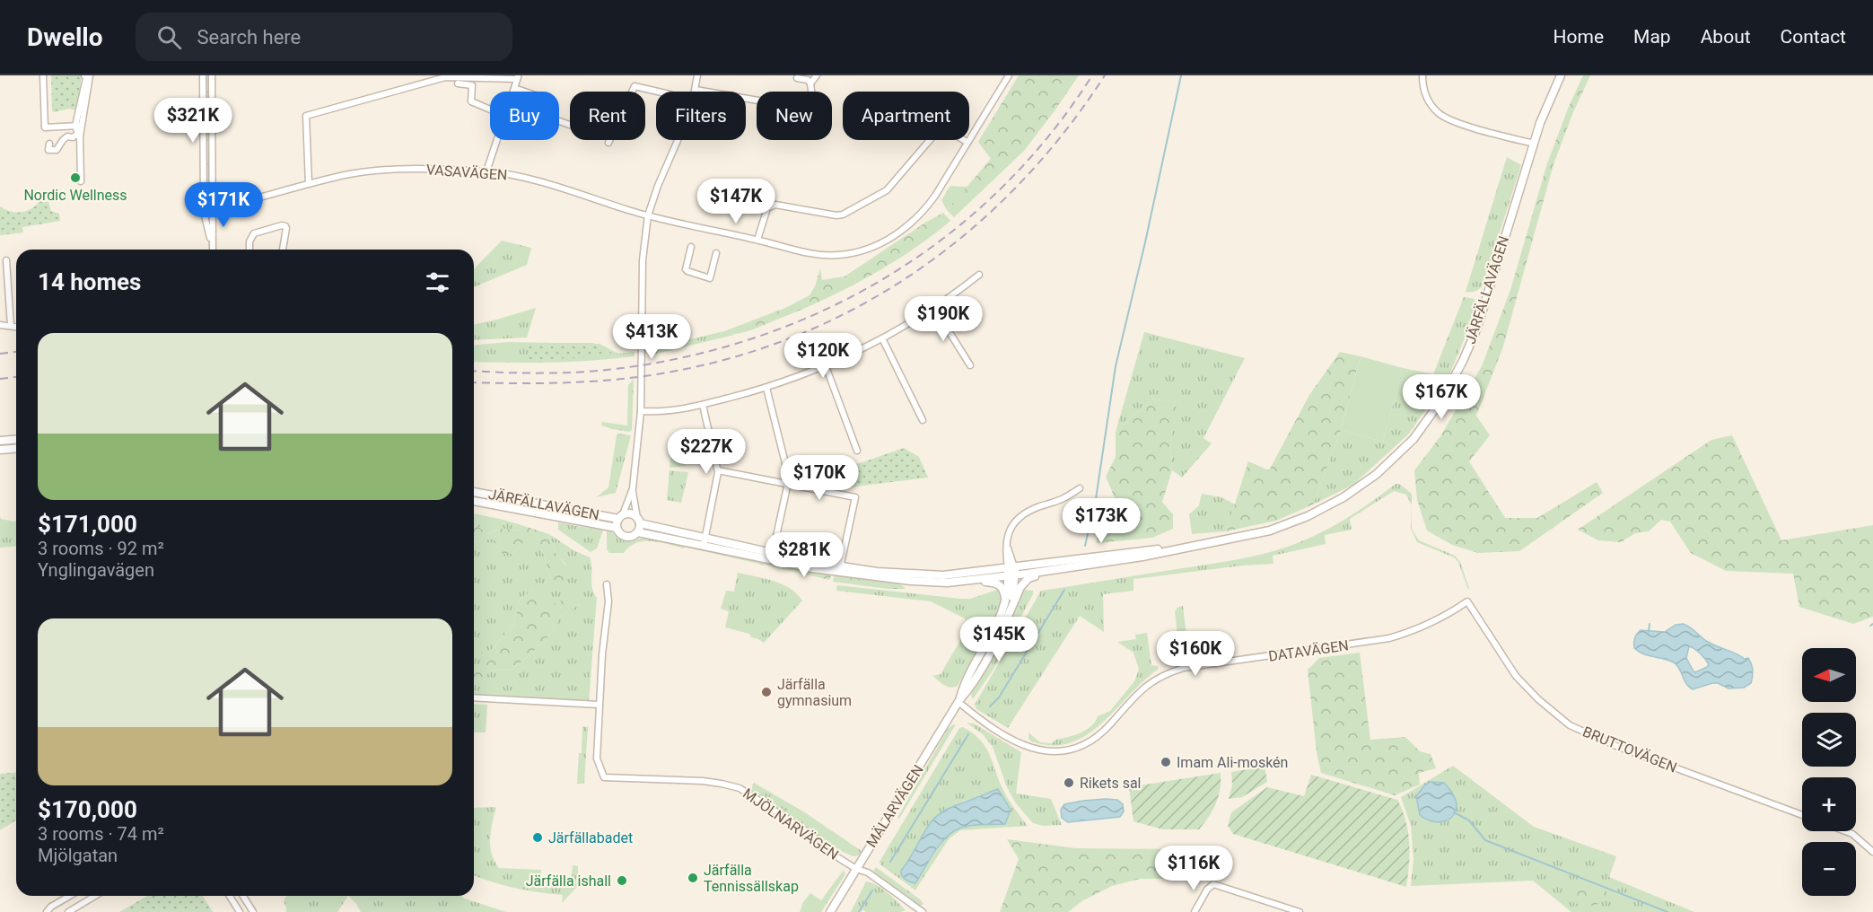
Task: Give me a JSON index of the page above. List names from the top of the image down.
{
  "streets": {
    "street": [
      "VASAVÄGEN",
      "JÄRFÄLLAVÄGEN",
      "DATAVÄGEN",
      "BRUTTOVÄGEN",
      "MÄLARVÄGEN",
      "MJÖLNARVÄGEN"
    ]
  },
  "crossings": [
    ["JÄRFÄLLAVÄGEN", "MÄLARVÄGEN"],
    ["DATAVÄGEN", "BRUTTOVÄGEN"],
    ["DATAVÄGEN", "MÄLARVÄGEN"],
    ["MÄLARVÄGEN", "MJÖLNARVÄGEN"]
  ],
  "places": [
    "Nordic Wellness",
    "Järfälla gymnasium",
    "Imam Ali-moskén",
    "Rikets sal",
    "Järfällabadet",
    "Järfälla Tennissällskap",
    "Järfälla ishall"
  ],
  "north": "left",
  "page": {
    "header": "Dwello",
    "search": "Search here",
    "nav": [
      "Home",
      "Map",
      "About",
      "Contact"
    ],
    "chip": [
      "Buy",
      "Rent",
      "Filters",
      "New",
      "Apartment"
    ],
    "price": [
      "$321K",
      "$147K",
      "$171K",
      "$190K",
      "$413K",
      "$120K",
      "$167K",
      "$227K",
      "$170K",
      "$173K",
      "$281K",
      "$145K",
      "$160K",
      "$116K"
    ],
    "heading": "14 homes",
    "list": [
      {
        "name": "$171,000",
        "note": "3 rooms · 92 m² · Ynglingavägen"
      },
      {
        "name": "$170,000",
        "note": "3 rooms · 74 m² · Mjölgatan"
      }
    ],
    "map_buttons": ["+", "−"]
  }
}
